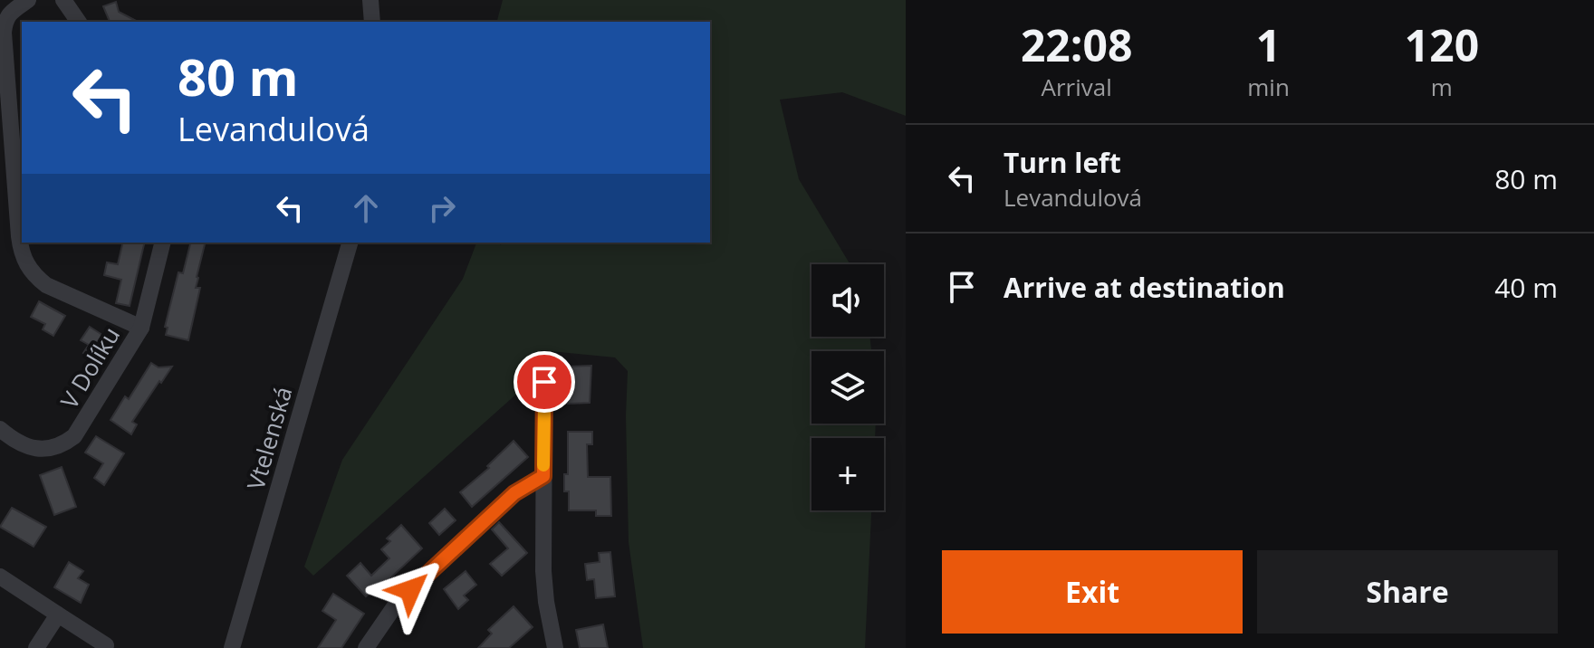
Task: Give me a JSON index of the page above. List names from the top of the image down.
{
  "streets": {
    "street": ["V Dolíku", "Vtelenská"]
  },
  "page": {
    "eta": [
      "22:08",
      "Arrival",
      "1",
      "min",
      "120",
      "m"
    ],
    "turn": ["80 m", "Levandulová"],
    "list": [
      {
        "name": "Turn left",
        "note": "Levandulová",
        "value": "80 m"
      },
      {
        "name": "Arrive at destination",
        "value": "40 m"
      }
    ],
    "map_buttons": "+",
    "buttons": ["Exit", "Share"]
  }
}
